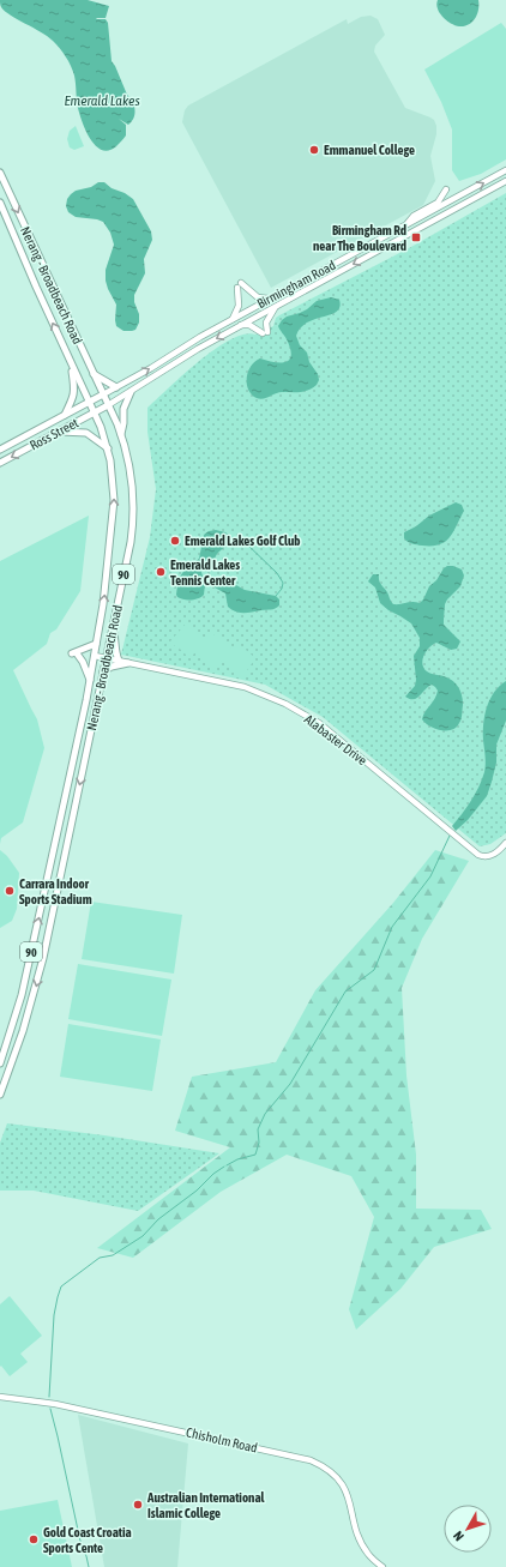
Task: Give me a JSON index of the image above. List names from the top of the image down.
{
  "streets": {
    "main road": [
      "Birmingham Road",
      "Nerang - Broadbeach Road",
      "Ross Street",
      "90"
    ],
    "street": ["Alabaster Drive", "Chisholm Road"]
  },
  "crossings": [
    ["Birmingham Road", "Nerang - Broadbeach Road"],
    ["Birmingham Road", "Ross Street"],
    ["Nerang - Broadbeach Road", "Ross Street"],
    ["Nerang - Broadbeach Road", "Alabaster Drive"]
  ],
  "water": ["Emerald Lakes"],
  "places": {
    "other": [
      "Emmanuel College",
      "Emerald Lakes Golf Club",
      "Emerald Lakes Tennis Center",
      "Carrara Indoor Sports Stadium",
      "Australian International Islamic College",
      "Gold Coast Croatia Sports Cente"
    ],
    "transit": ["Birmingham Rd near The Boulevard"]
  },
  "north": "bottom left"
}
